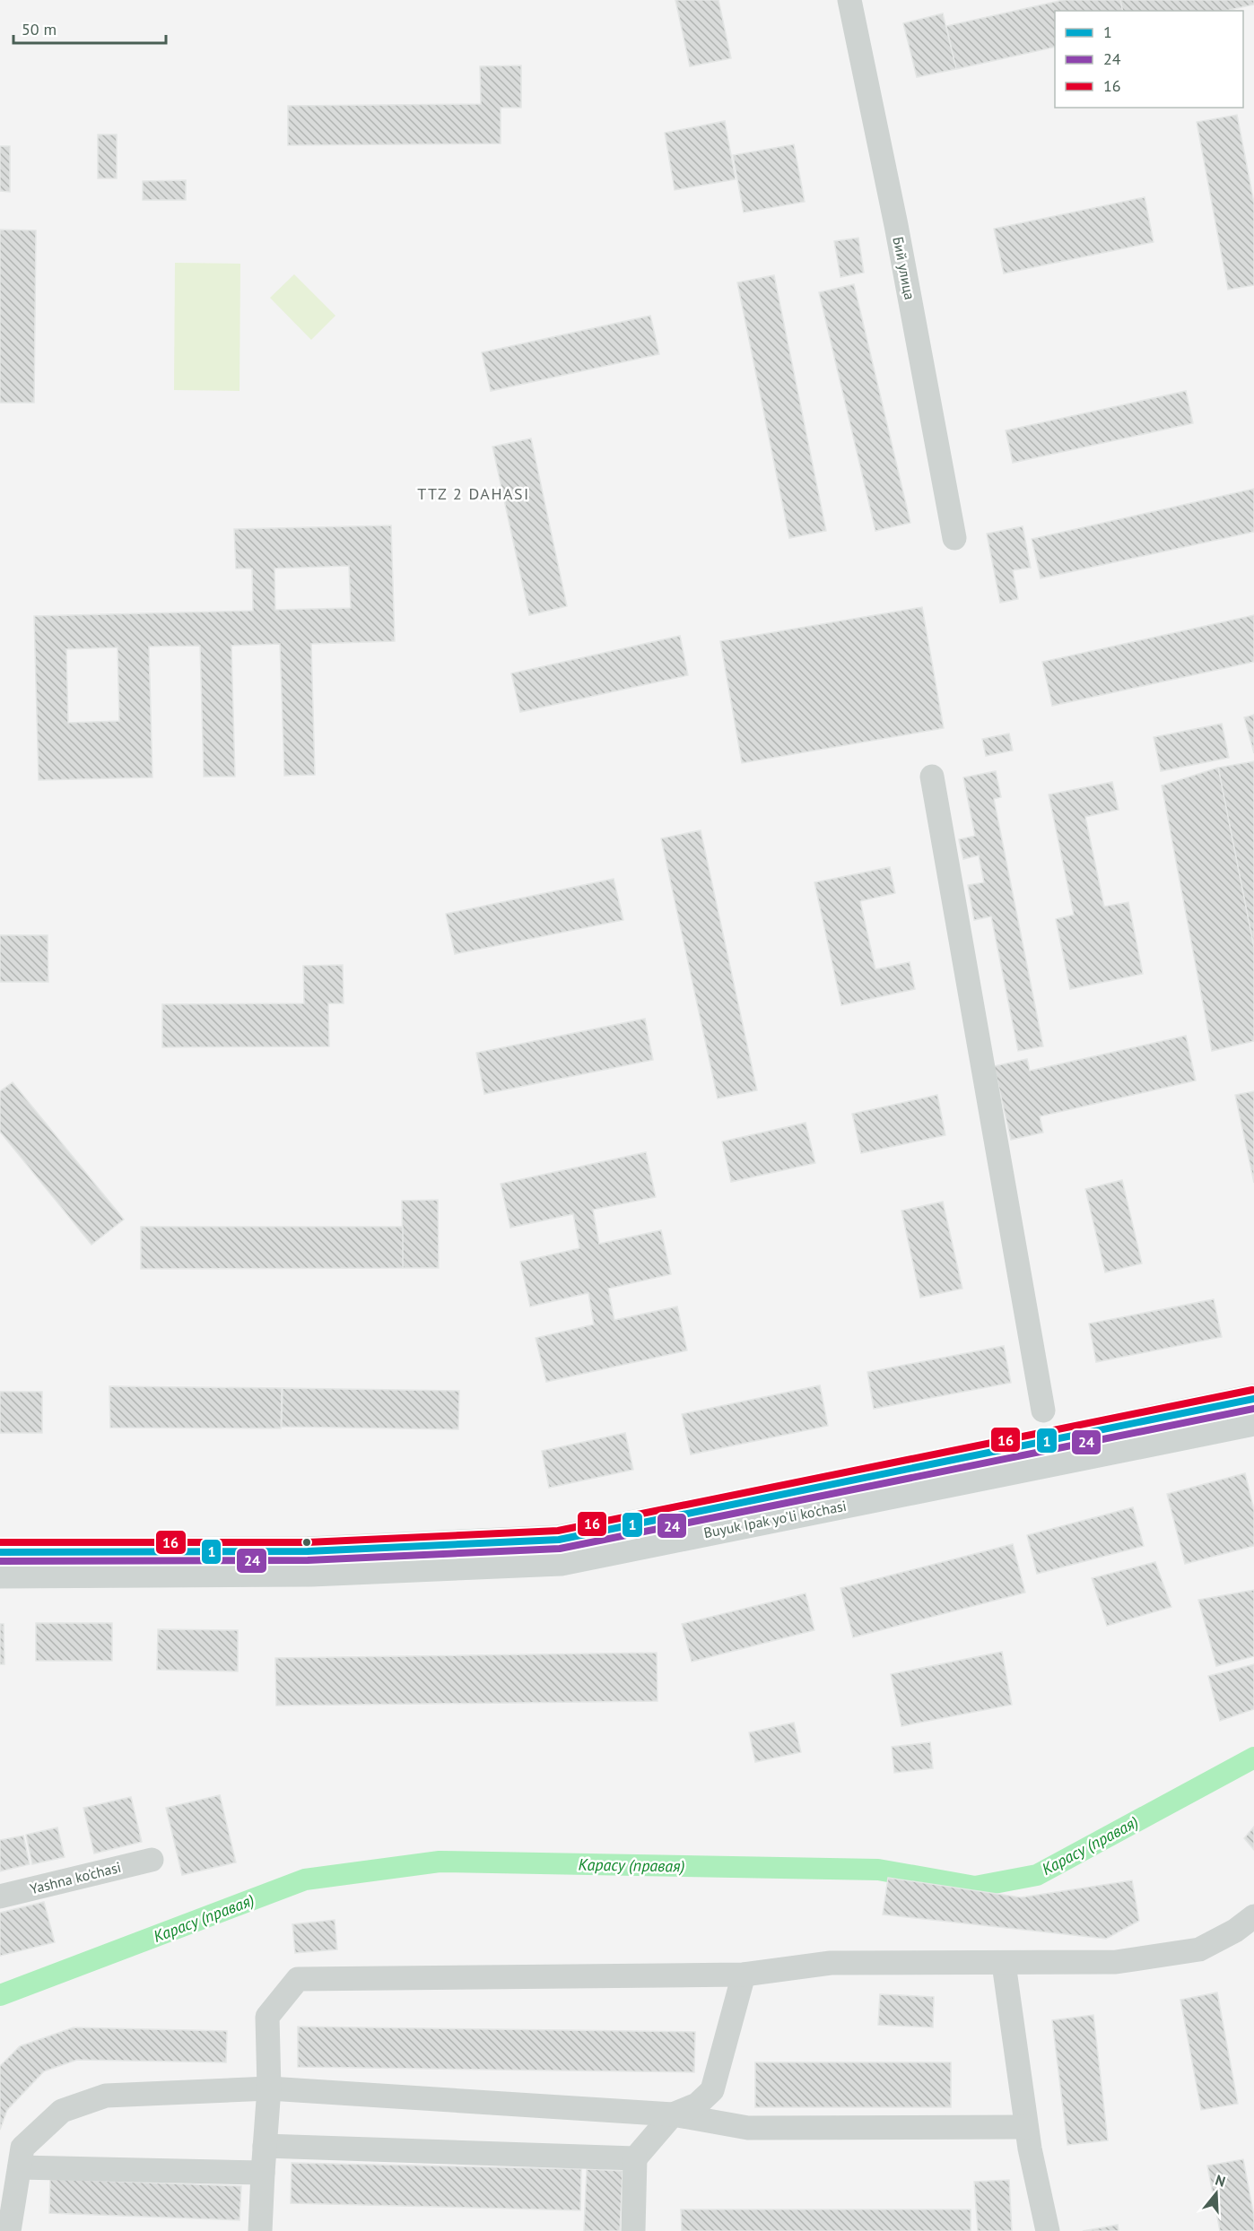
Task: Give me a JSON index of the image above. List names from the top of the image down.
{
  "streets": {
    "main road": ["Buyuk Ipak yo'li ko'chasi"],
    "street": ["Бий улица", "Yashna ko'chasi"]
  },
  "districts": ["TTZ 2 DAHASI"],
  "water": ["Карасу (правая)"],
  "lines": ["transit line 16", "transit line 1", "transit line 24"],
  "legend": ["1", "24", "16"],
  "scale_bar": "50 m",
  "north": "top"
}
